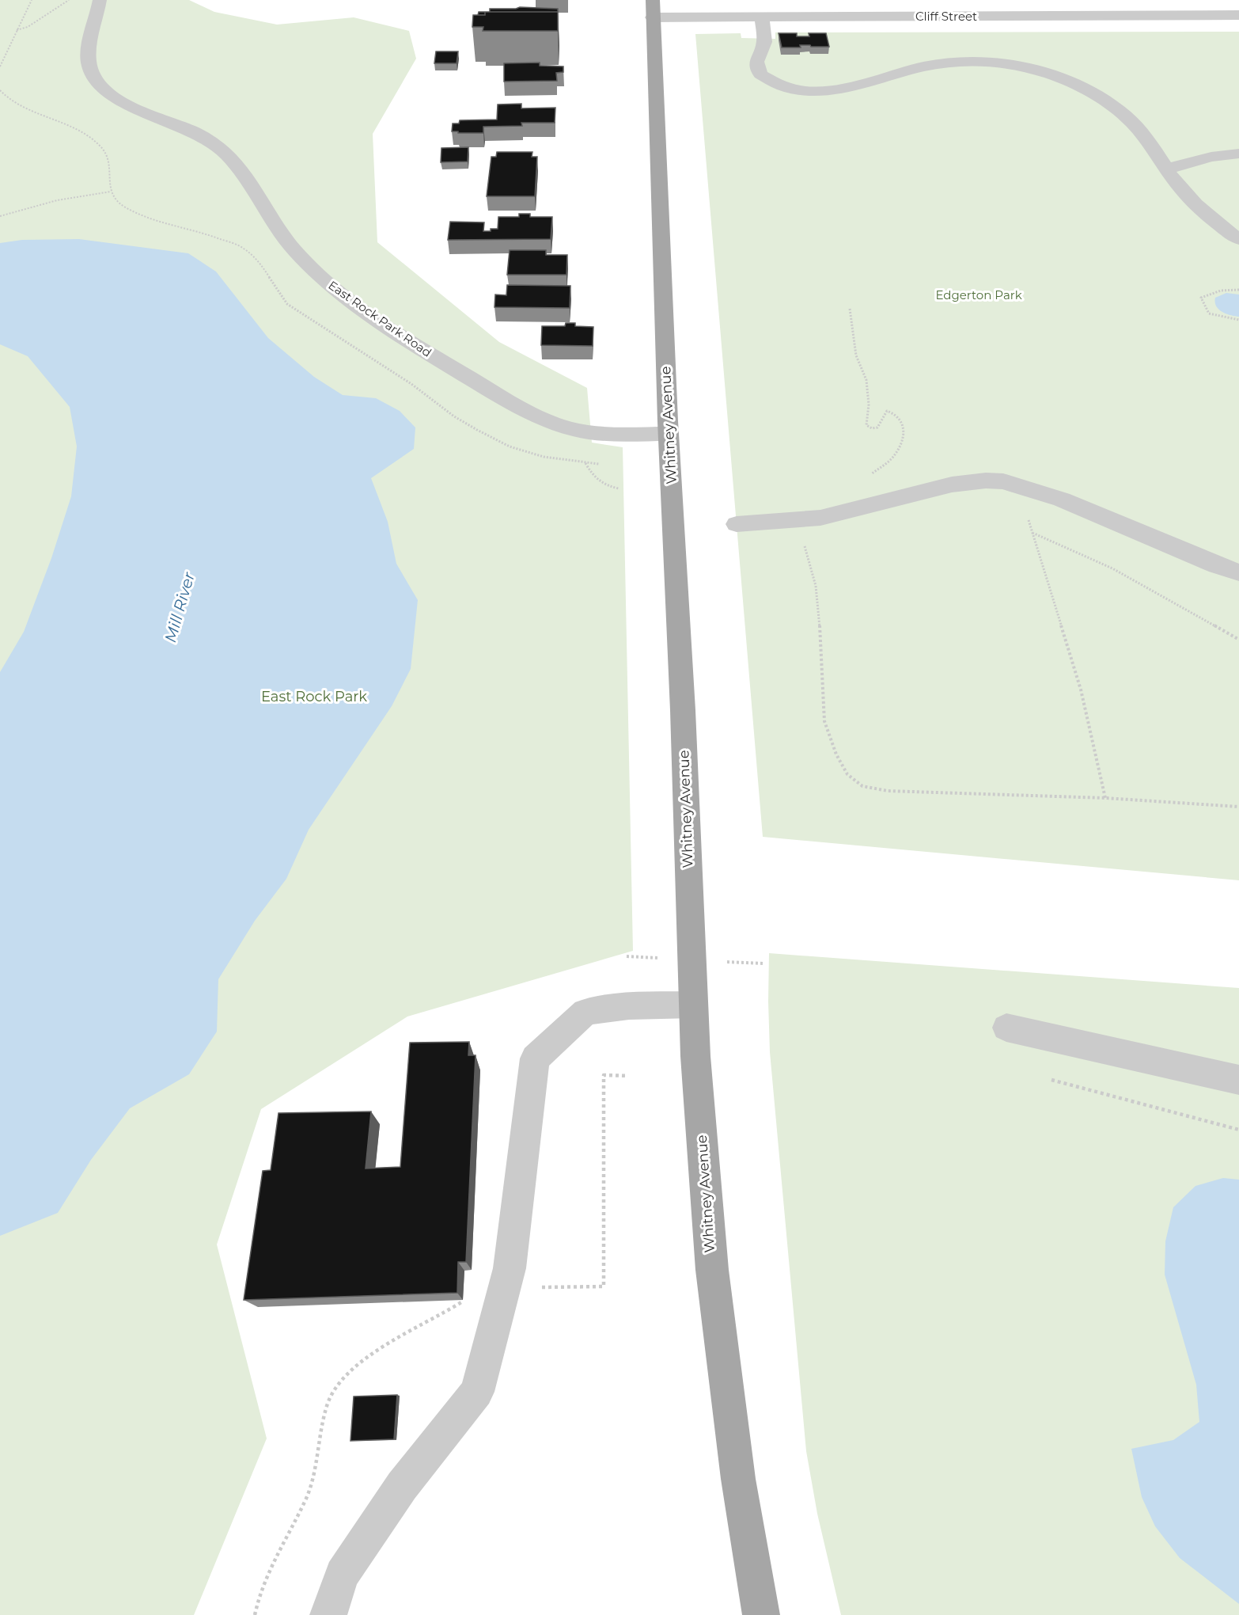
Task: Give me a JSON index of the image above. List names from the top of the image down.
{
  "streets": {
    "main road": ["Whitney Avenue"],
    "street": ["Cliff Street", "East Rock Park Road"]
  },
  "crossings": [
    ["Cliff Street", "Whitney Avenue"],
    ["East Rock Park Road", "Whitney Avenue"]
  ],
  "water": ["Mill River"],
  "parks": ["Edgerton Park", "East Rock Park"]
}
